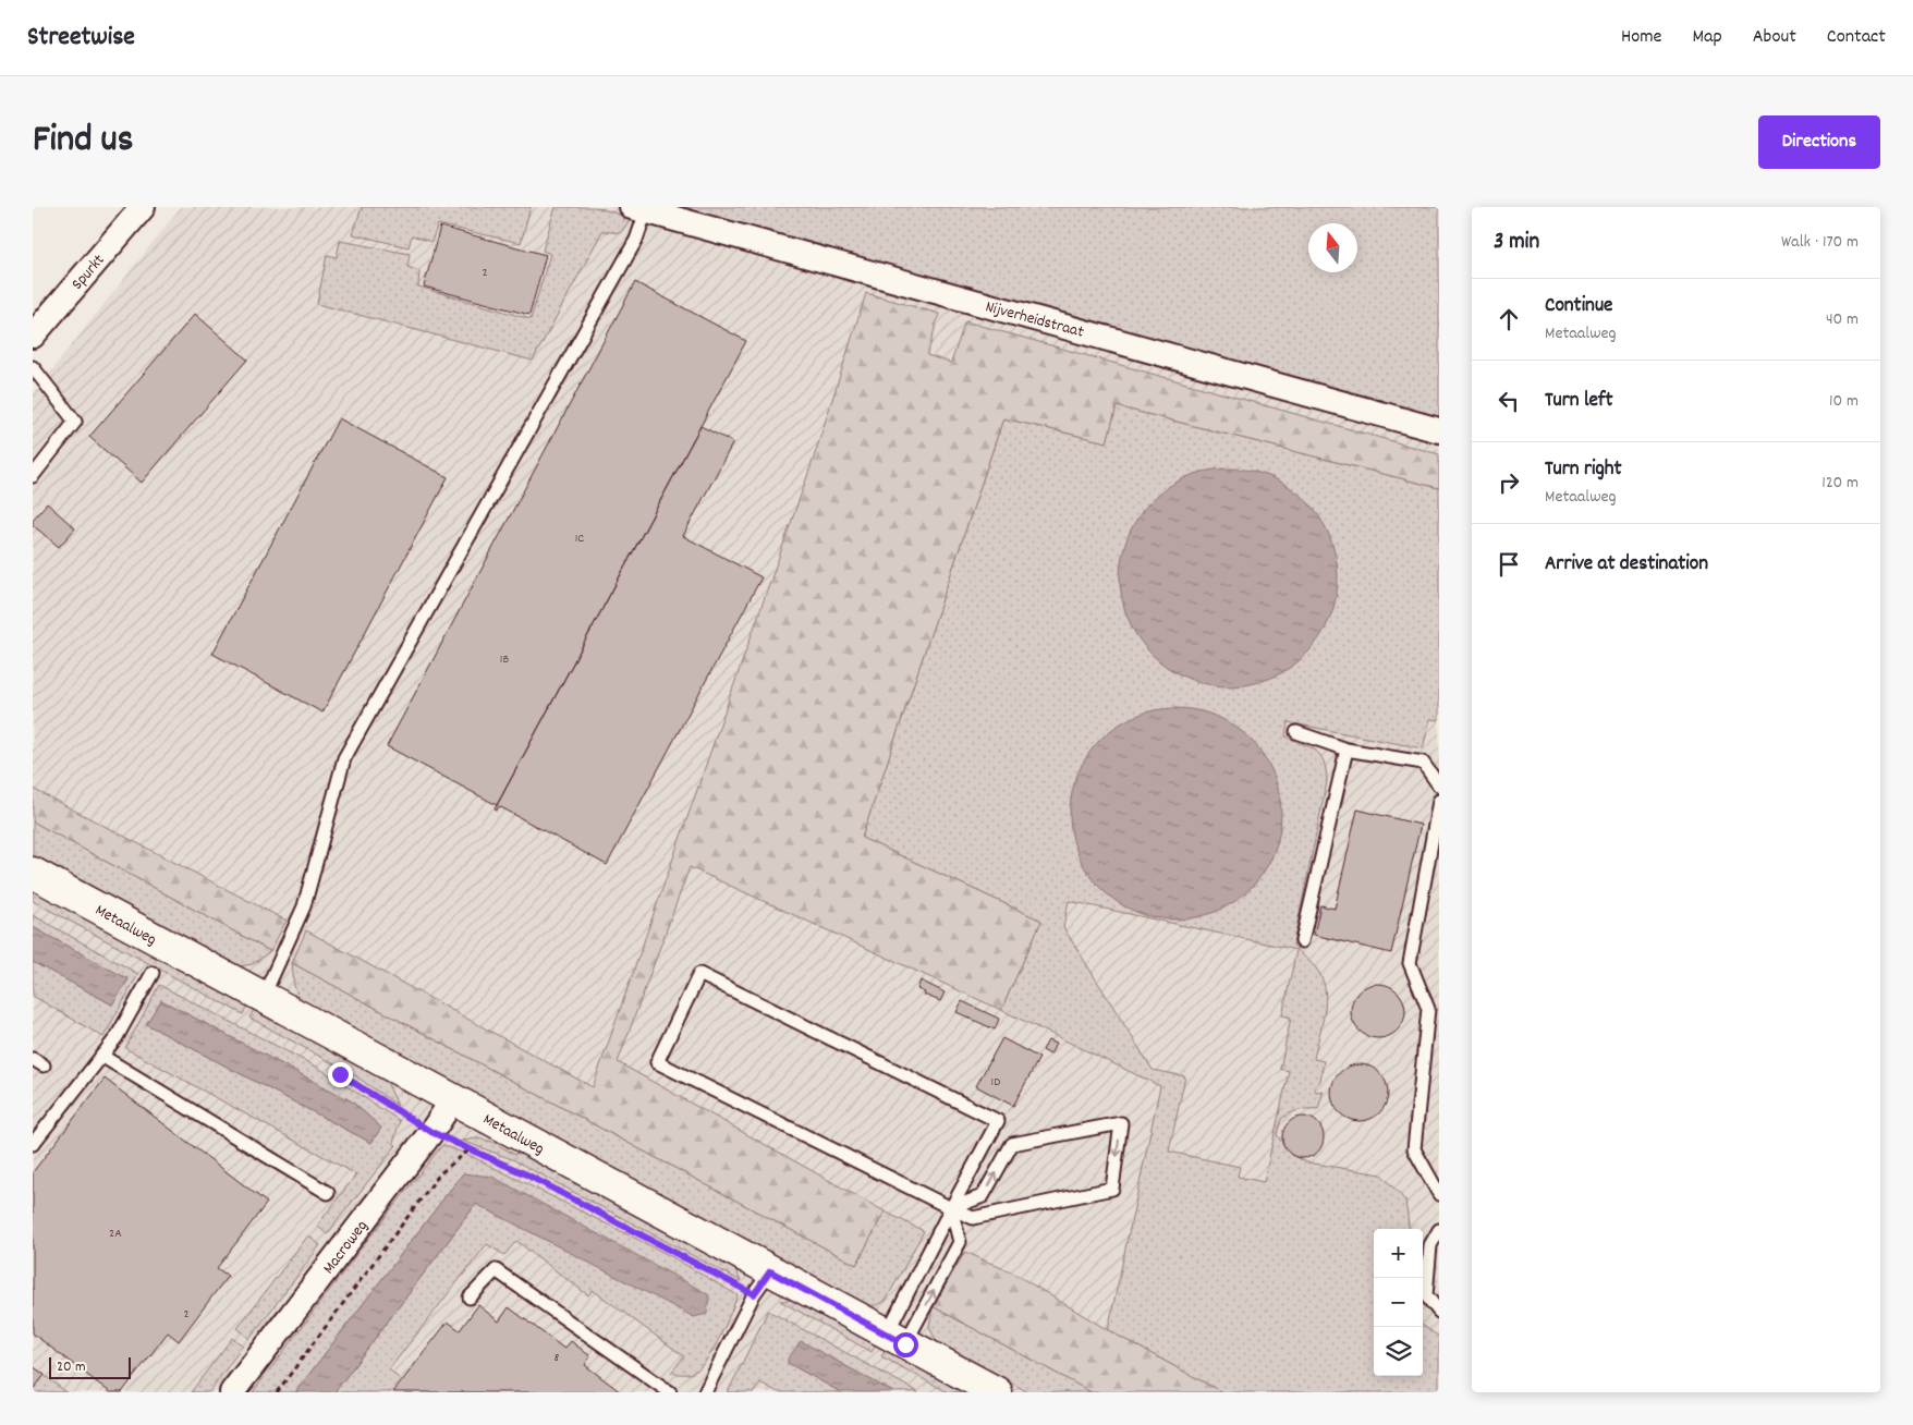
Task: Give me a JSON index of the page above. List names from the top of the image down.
{
  "streets": {
    "street": [
      "Spurkt",
      "Nijverheidstraat",
      "Metaalweg",
      "Macroweg"
    ]
  },
  "crossings": [
    ["Metaalweg", "Macroweg"]
  ],
  "house_numbers": [
    "2",
    "1C",
    "1B",
    "1D",
    "2A",
    "2",
    "8"
  ],
  "scale_bar": "20 m",
  "north": "top",
  "page": {
    "header": "Streetwise",
    "nav": [
      "Home",
      "Map",
      "About",
      "Contact"
    ],
    "title": "Find us",
    "buttons": "Directions",
    "heading": ["3 min", "Walk · 170 m"],
    "list": [
      ["Continue", "Metaalweg", "40 m"],
      ["Turn left", "10 m"],
      ["Turn right", "Metaalweg", "120 m"],
      "Arrive at destination"
    ],
    "map_buttons": ["+", "−"],
    "scale": "20 m"
  }
}
